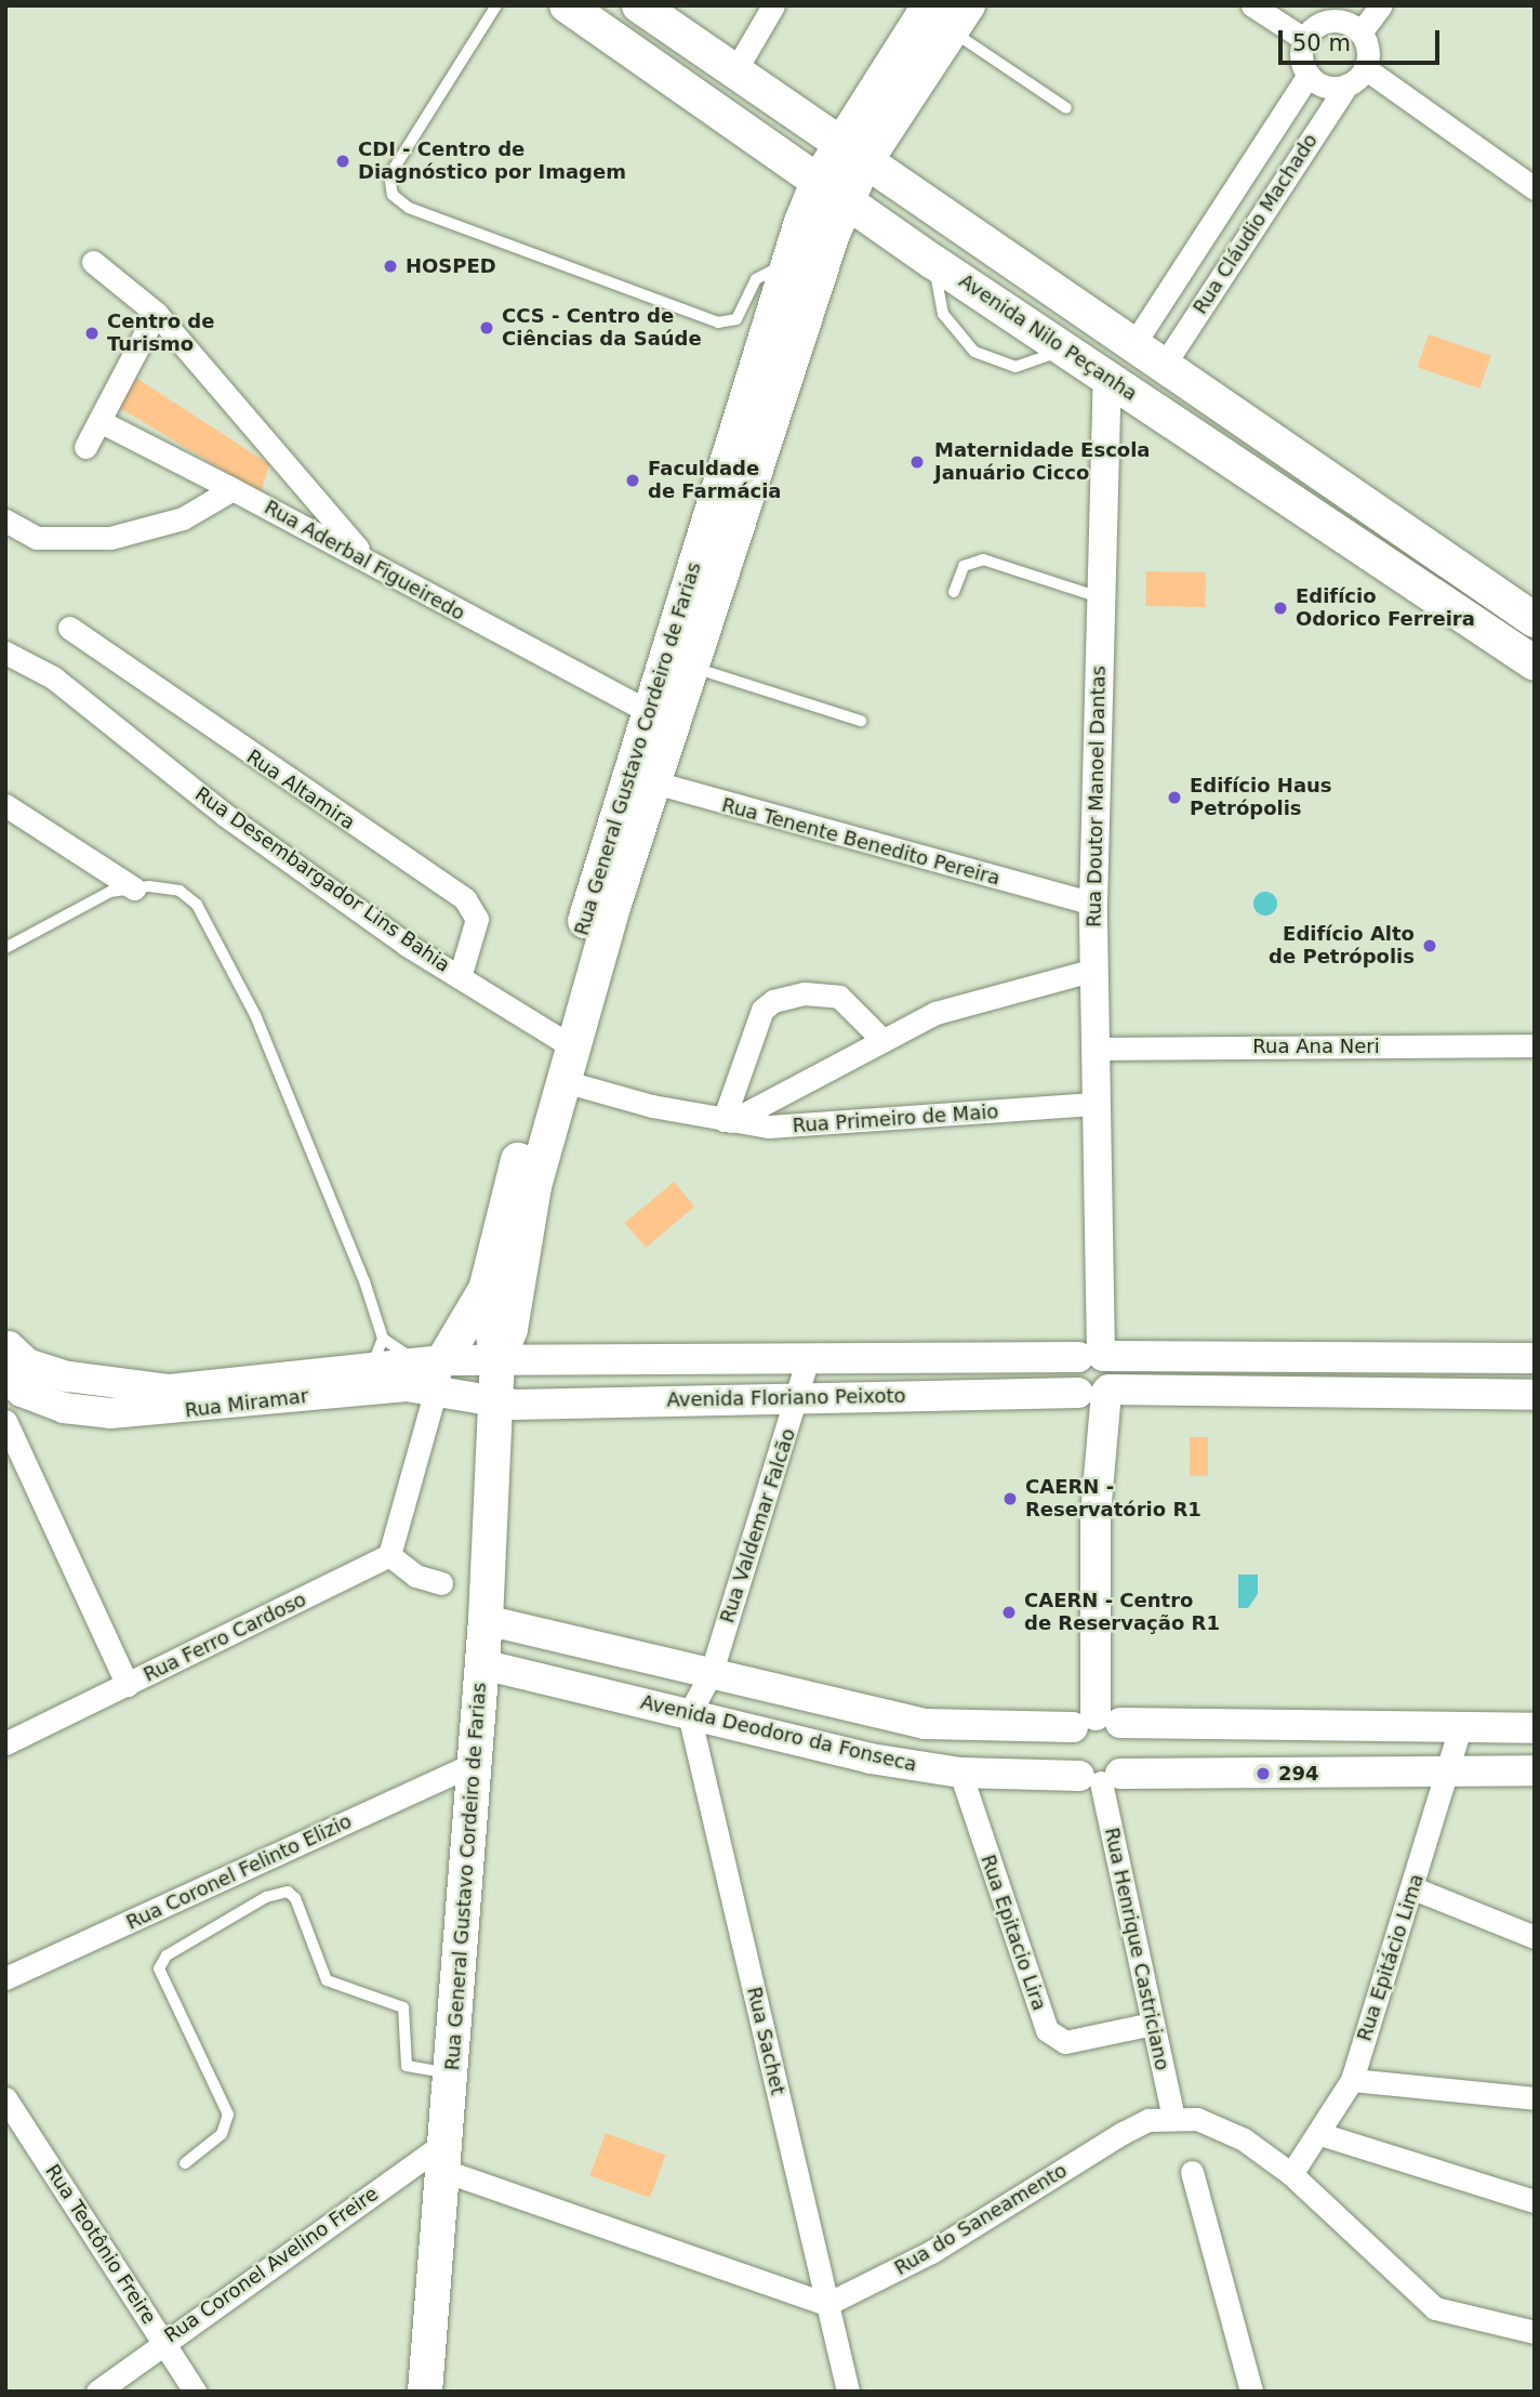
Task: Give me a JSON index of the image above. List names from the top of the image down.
{
  "streets": {
    "main road": [
      "Avenida Nilo Peçanha",
      "Rua General Gustavo Cordeiro de Farias",
      "Avenida Floriano Peixoto",
      "Rua Miramar",
      "Avenida Deodoro da Fonseca"
    ],
    "street": [
      "Rua Cláudio Machado",
      "Rua Aderbal Figueiredo",
      "Rua Altamira",
      "Rua Doutor Manoel Dantas",
      "Rua Tenente Benedito Pereira",
      "Rua Desembargador Lins Bahia",
      "Rua Ana Neri",
      "Rua Primeiro de Maio",
      "Rua Valdemar Falcão",
      "Rua Ferro Cardoso",
      "Rua Coronel Felinto Elizio",
      "Rua Epitacio Lira",
      "Rua Henrique Castriciano",
      "Rua Epitácio Lima",
      "Rua Sachet",
      "Rua do Saneamento",
      "Rua Teotônio Freire",
      "Rua Coronel Avelino Freire"
    ]
  },
  "crossings": [
    ["Avenida Nilo Peçanha", "Rua General Gustavo Cordeiro de Farias"],
    ["Avenida Nilo Peçanha", "Rua Doutor Manoel Dantas"],
    ["Rua Aderbal Figueiredo", "Rua General Gustavo Cordeiro de Farias"],
    ["Rua General Gustavo Cordeiro de Farias", "Rua Tenente Benedito Pereira"],
    ["Rua General Gustavo Cordeiro de Farias", "Rua Desembargador Lins Bahia"],
    ["Rua General Gustavo Cordeiro de Farias", "Rua Primeiro de Maio"],
    ["Rua General Gustavo Cordeiro de Farias", "Avenida Floriano Peixoto"],
    ["Rua General Gustavo Cordeiro de Farias", "Rua Miramar"],
    ["Rua General Gustavo Cordeiro de Farias", "Avenida Deodoro da Fonseca"],
    ["Rua General Gustavo Cordeiro de Farias", "Rua Coronel Felinto Elizio"],
    ["Rua General Gustavo Cordeiro de Farias", "Rua Coronel Avelino Freire"],
    ["Rua Altamira", "Rua Desembargador Lins Bahia"],
    ["Rua Doutor Manoel Dantas", "Rua Tenente Benedito Pereira"],
    ["Rua Doutor Manoel Dantas", "Rua Ana Neri"],
    ["Rua Doutor Manoel Dantas", "Rua Primeiro de Maio"],
    ["Avenida Floriano Peixoto", "Rua Miramar"],
    ["Avenida Floriano Peixoto", "Rua Valdemar Falcão"],
    ["Rua Valdemar Falcão", "Avenida Deodoro da Fonseca"],
    ["Rua Valdemar Falcão", "Rua Sachet"],
    ["Avenida Deodoro da Fonseca", "Rua Epitacio Lira"],
    ["Avenida Deodoro da Fonseca", "Rua Henrique Castriciano"],
    ["Avenida Deodoro da Fonseca", "Rua Epitácio Lima"],
    ["Avenida Deodoro da Fonseca", "Rua Sachet"],
    ["Rua Epitacio Lira", "Rua Henrique Castriciano"],
    ["Rua Henrique Castriciano", "Rua do Saneamento"],
    ["Rua Sachet", "Rua do Saneamento"],
    ["Rua Teotônio Freire", "Rua Coronel Avelino Freire"]
  ],
  "places": [
    "CDI - Centro de Diagnóstico por Imagem",
    "HOSPED",
    "CCS - Centro de Ciências da Saúde",
    "Centro de Turismo",
    "Maternidade Escola Januário Cicco",
    "Faculdade de Farmácia",
    "Edifício Odorico Ferreira",
    "Edifício Haus Petrópolis",
    "Edifício Alto de Petrópolis",
    "CAERN - Reservatório R1",
    "CAERN - Centro de Reservação R1",
    "294"
  ],
  "scale_bar": "50 m"
}
